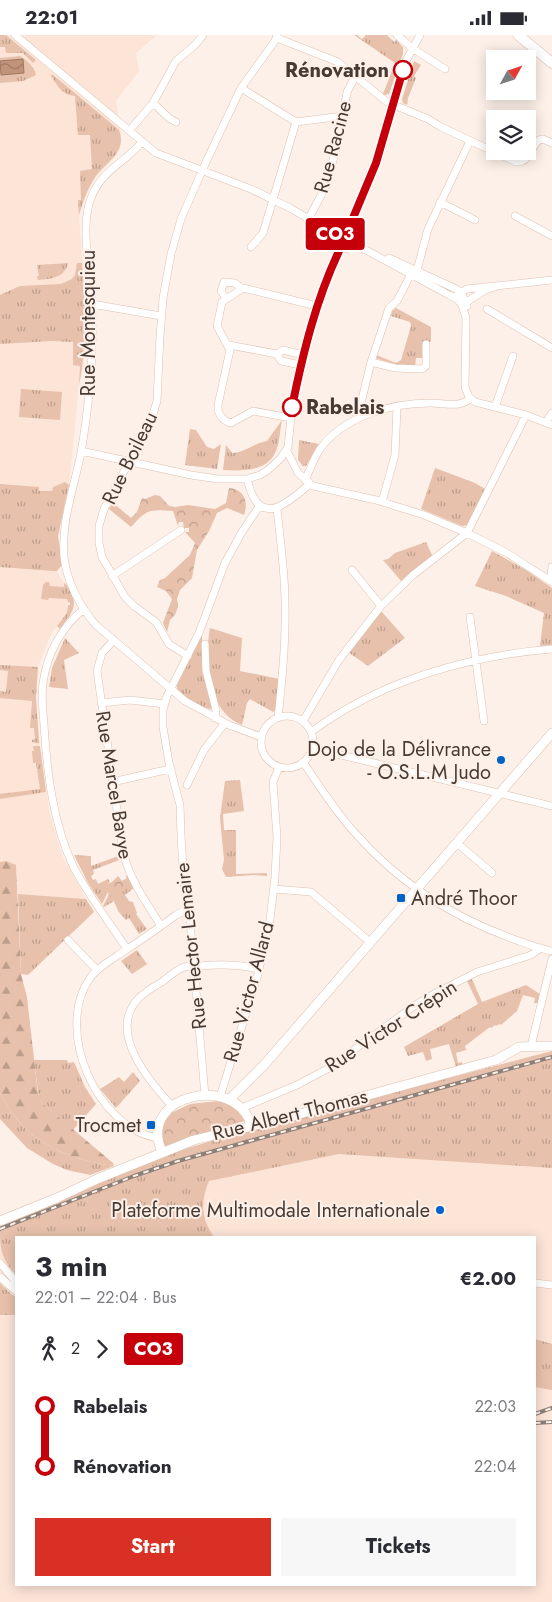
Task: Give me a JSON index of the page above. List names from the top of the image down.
{
  "streets": {
    "street": [
      "Rue Racine",
      "Rue Montesquieu",
      "Rue Boileau",
      "Rue Marcel Bavye",
      "Rue Hector Lemaire",
      "Rue Victor Allard",
      "Rue Victor Crépin",
      "Rue Albert Thomas"
    ]
  },
  "crossings": [
    ["Rue Montesquieu", "Rue Marcel Bavye"],
    ["Rue Montesquieu", "Rue Hector Lemaire"],
    ["Rue Montesquieu", "Rue Victor Allard"],
    ["Rue Boileau", "Rue Hector Lemaire"]
  ],
  "places": {
    "other": [
      "Rénovation",
      "Rabelais",
      "Dojo de la Délivrance - O.S.L.M Judo",
      "Plateforme Multimodale Internationale"
    ],
    "transit": ["André Thoor", "Trocmet"]
  },
  "lines": ["bus line CO3"],
  "north": "top right",
  "page": {
    "status": "22:01",
    "on_map": "CO3",
    "heading": ["3 min", "22:01 – 22:04 · Bus", "€2.00"],
    "legs": ["2", "CO3"],
    "list": [
      {
        "name": "Rabelais",
        "value": "22:03"
      },
      {
        "name": "Rénovation",
        "value": "22:04"
      }
    ],
    "buttons": ["Start", "Tickets"]
  }
}
